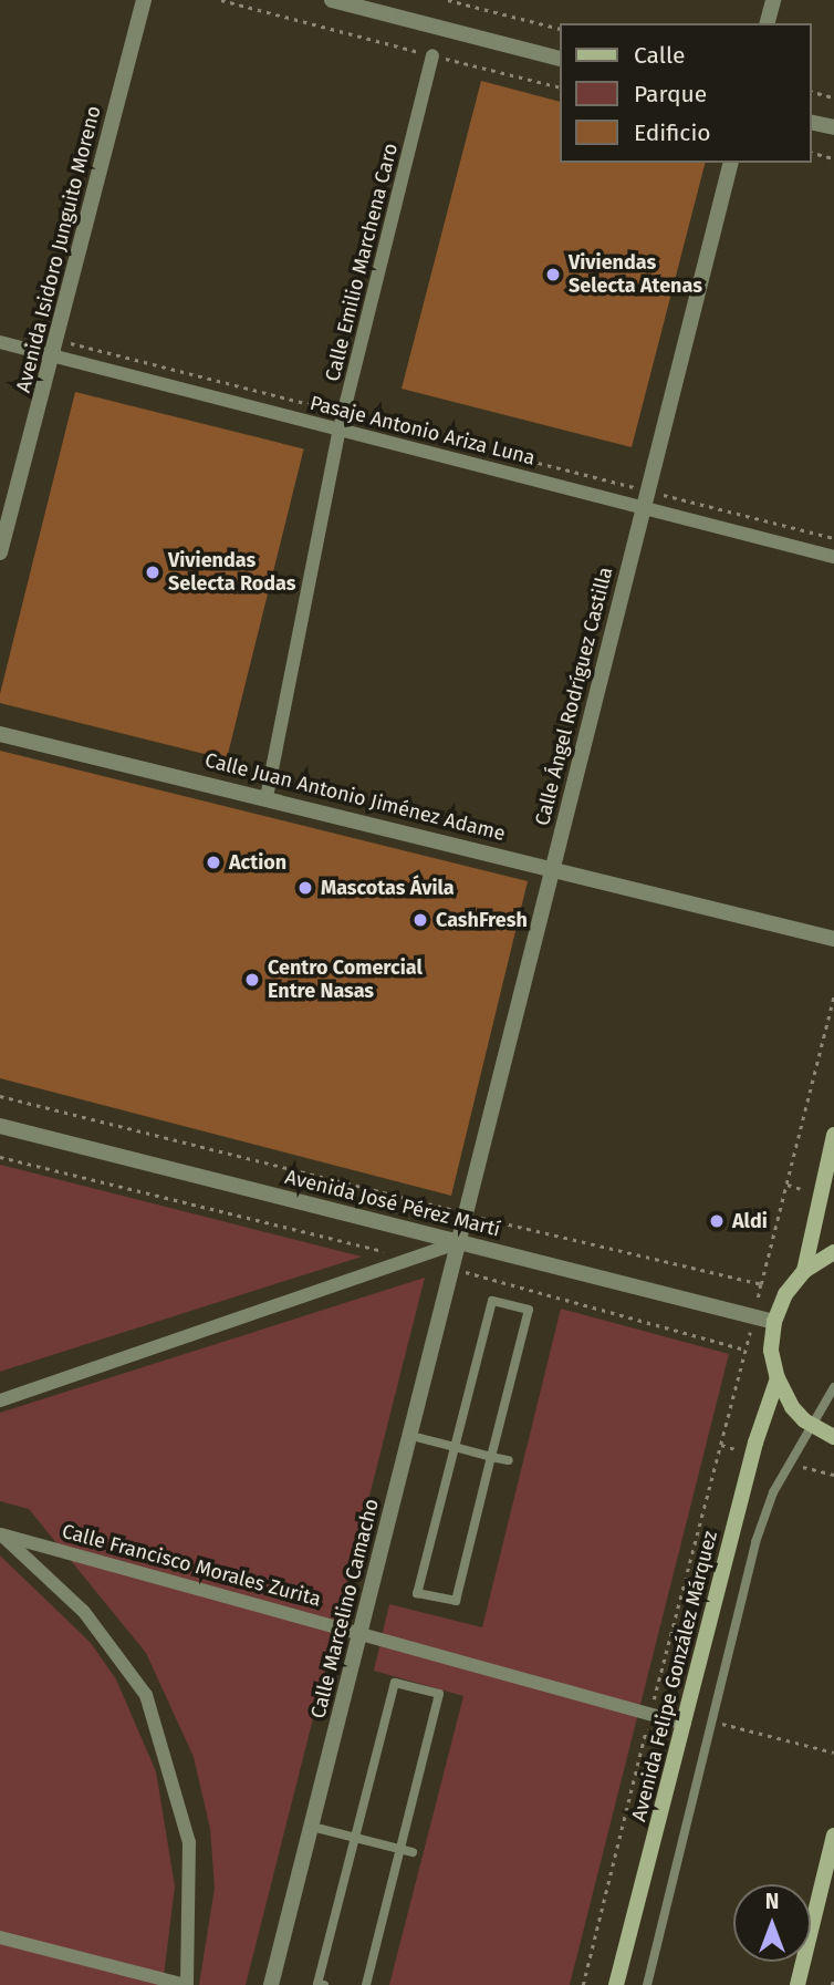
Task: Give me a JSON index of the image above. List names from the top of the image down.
{
  "streets": {
    "main road": ["Avenida Felipe González Márquez"],
    "street": [
      "Avenida Isidoro Junguito Moreno",
      "Calle Emilio Marchena Caro",
      "Pasaje Antonio Ariza Luna",
      "Calle Ángel Rodríguez Castilla",
      "Calle Juan Antonio Jiménez Adame",
      "Avenida José Pérez Martí",
      "Calle Francisco Morales Zurita",
      "Calle Marcelino Camacho"
    ]
  },
  "crossings": [
    ["Avenida Isidoro Junguito Moreno", "Pasaje Antonio Ariza Luna"],
    ["Calle Emilio Marchena Caro", "Pasaje Antonio Ariza Luna"],
    ["Calle Emilio Marchena Caro", "Calle Juan Antonio Jiménez Adame"],
    ["Pasaje Antonio Ariza Luna", "Calle Ángel Rodríguez Castilla"],
    ["Calle Ángel Rodríguez Castilla", "Calle Juan Antonio Jiménez Adame"],
    ["Calle Ángel Rodríguez Castilla", "Avenida José Pérez Martí"],
    ["Calle Ángel Rodríguez Castilla", "Calle Marcelino Camacho"],
    ["Avenida José Pérez Martí", "Calle Marcelino Camacho"],
    ["Calle Francisco Morales Zurita", "Calle Marcelino Camacho"],
    ["Calle Francisco Morales Zurita", "Avenida Felipe González Márquez"]
  ],
  "places": [
    "Viviendas Selecta Atenas",
    "Viviendas Selecta Rodas",
    "Action",
    "Mascotas Ávila",
    "CashFresh",
    "Centro Comercial Entre Nasas",
    "Aldi"
  ],
  "legend": ["Calle", "Parque", "Edificio"],
  "north": "top"
}
